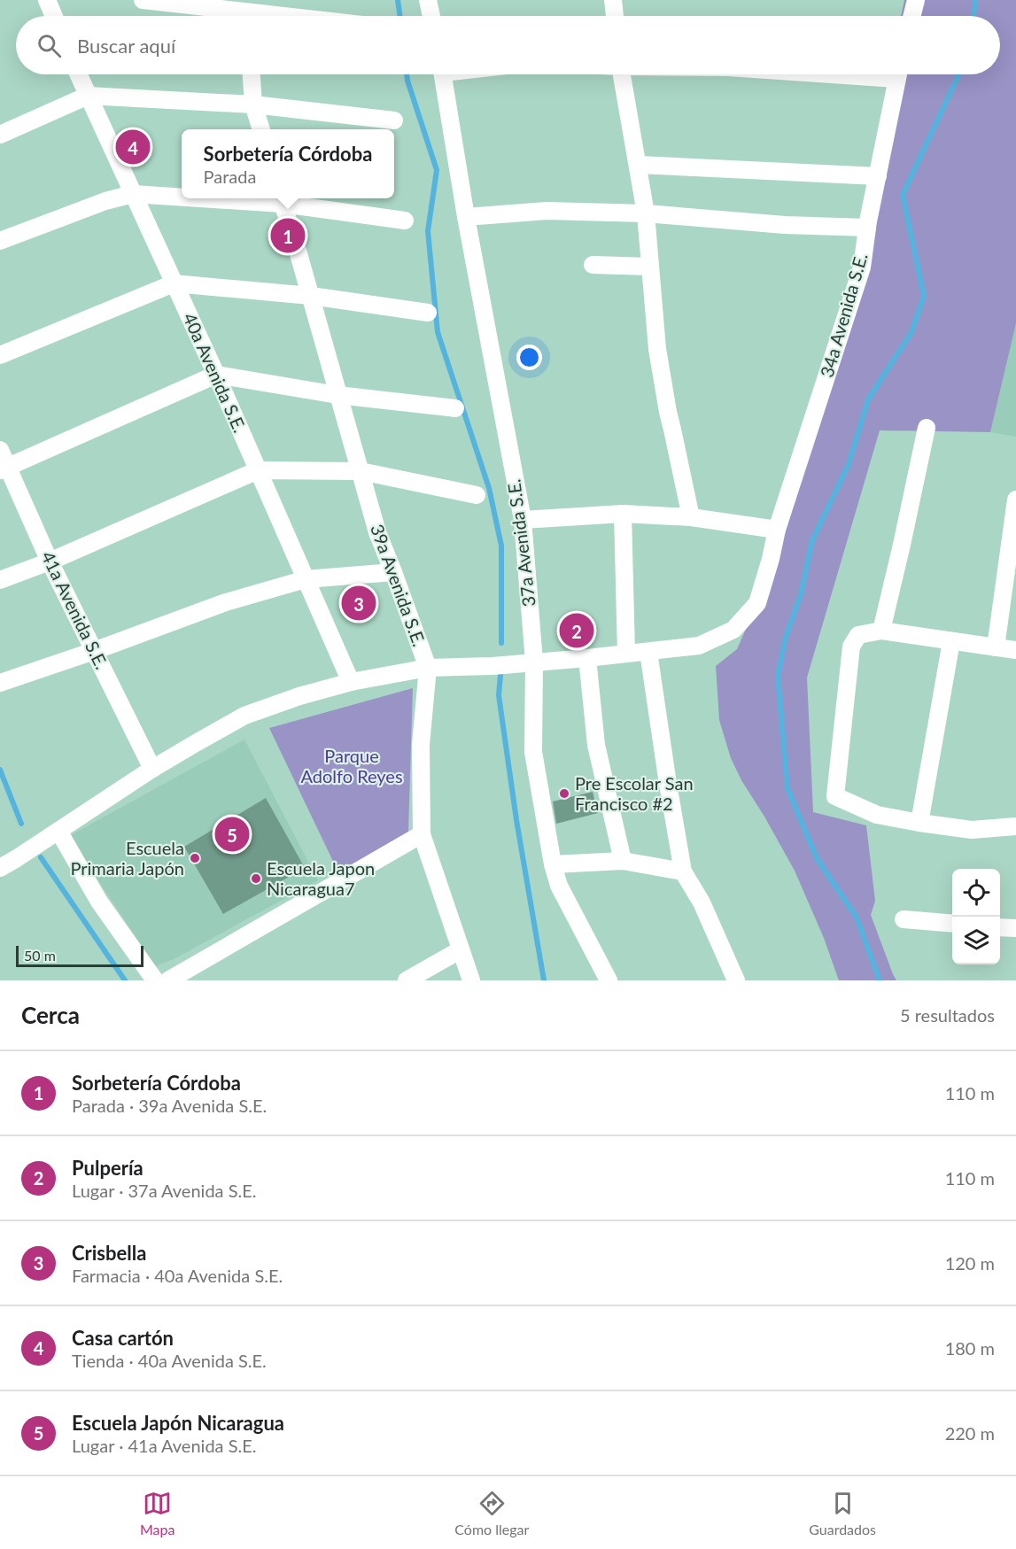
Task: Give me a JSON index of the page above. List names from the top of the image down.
{
  "streets": {
    "street": [
      "34a Avenida S.E.",
      "40a Avenida S.E.",
      "37a Avenida S.E.",
      "39a Avenida S.E.",
      "41a Avenida S.E."
    ]
  },
  "crossings": [
    ["34a Avenida S.E.", "40a Avenida S.E."],
    ["34a Avenida S.E.", "37a Avenida S.E."],
    ["34a Avenida S.E.", "39a Avenida S.E."],
    ["34a Avenida S.E.", "41a Avenida S.E."]
  ],
  "parks": ["Parque Adolfo Reyes"],
  "places": ["Pre Escolar San Francisco #2", "Escuela Primaria Japón", "Escuela Japon Nicaragua7"],
  "scale_bar": "50 m",
  "page": {
    "search": "Buscar aquí",
    "pins": [
      "4",
      "1",
      "3",
      "2",
      "5"
    ],
    "popup": ["Sorbetería Córdoba", "Parada"],
    "scale": "50 m",
    "heading": ["Cerca", "5 resultados"],
    "list": [
      {
        "mark": "1",
        "name": "Sorbetería Córdoba",
        "note": "Parada · 39a Avenida S.E.",
        "value": "110 m"
      },
      {
        "mark": "2",
        "name": "Pulpería",
        "note": "Lugar · 37a Avenida S.E.",
        "value": "110 m"
      },
      {
        "mark": "3",
        "name": "Crisbella",
        "note": "Farmacia · 40a Avenida S.E.",
        "value": "120 m"
      },
      {
        "mark": "4",
        "name": "Casa cartón",
        "note": "Tienda · 40a Avenida S.E.",
        "value": "180 m"
      },
      {
        "mark": "5",
        "name": "Escuela Japón Nicaragua",
        "note": "Lugar · 41a Avenida S.E.",
        "value": "220 m"
      }
    ],
    "nav": ["Mapa", "Cómo llegar", "Guardados"]
  }
}
